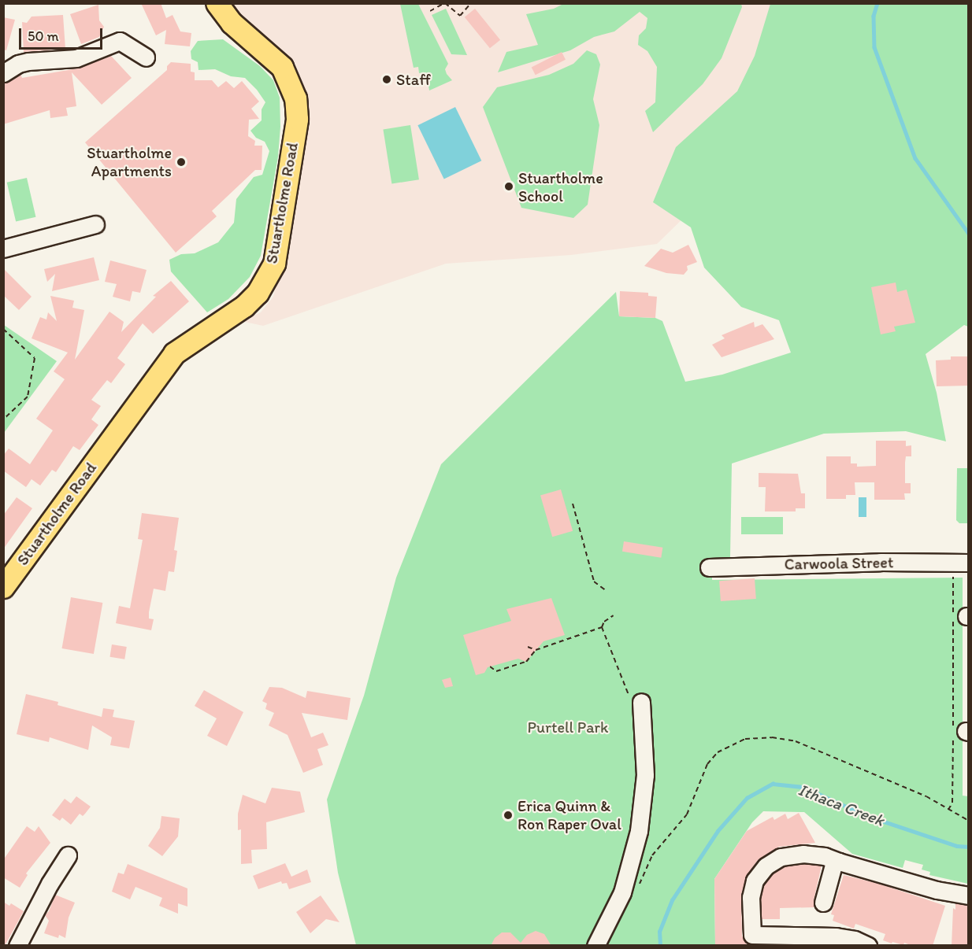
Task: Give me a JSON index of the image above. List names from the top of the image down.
{
  "streets": {
    "main road": ["Stuartholme Road"],
    "street": ["Carwoola Street"]
  },
  "water": ["Ithaca Creek"],
  "parks": ["Purtell Park"],
  "places": [
    "Staff",
    "Stuartholme Apartments",
    "Stuartholme School",
    "Erica Quinn & Ron Raper Oval"
  ],
  "scale_bar": "50 m"
}
